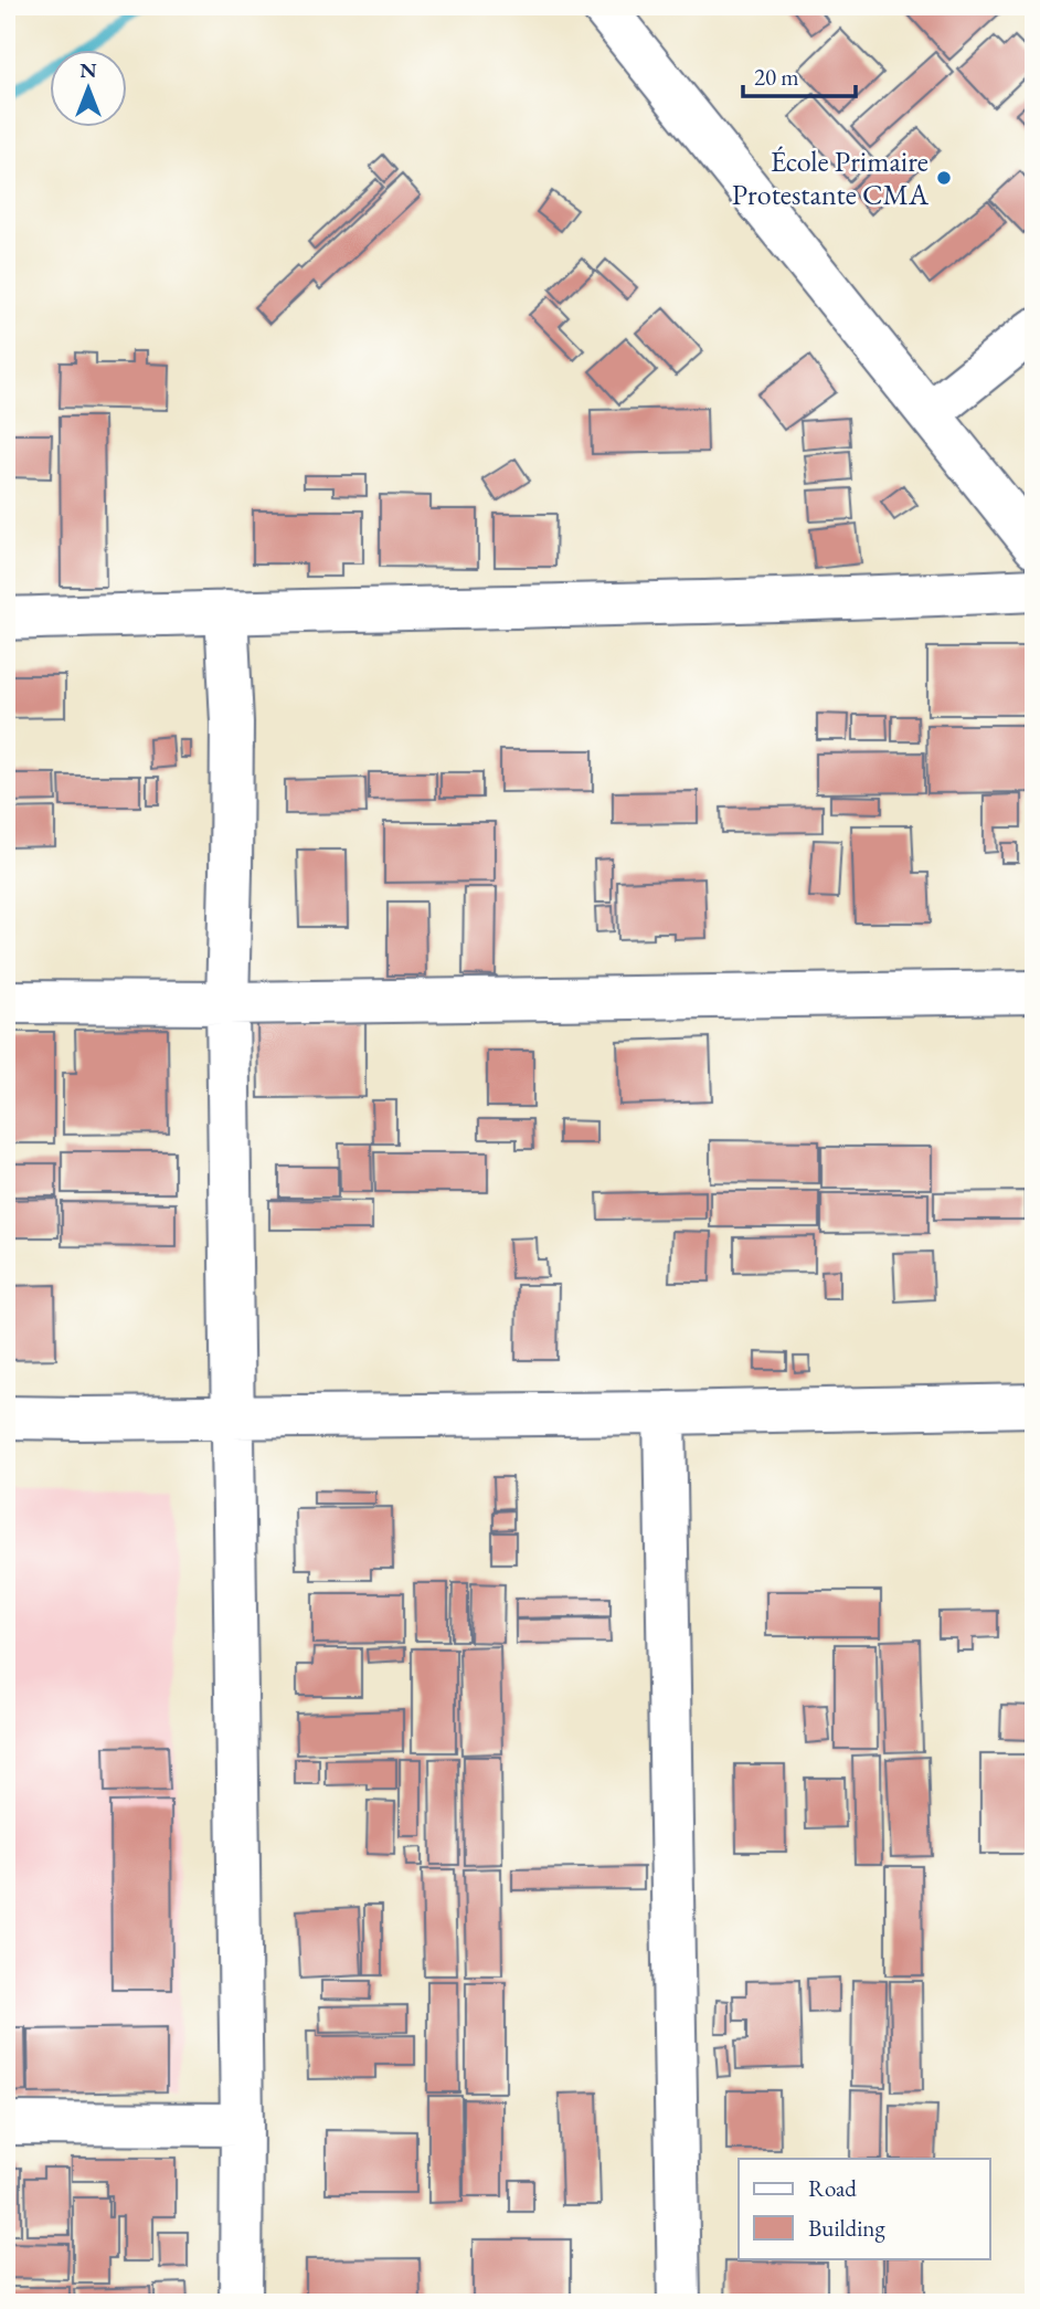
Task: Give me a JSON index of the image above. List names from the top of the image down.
{
  "places": ["École Primaire Protestante CMA"],
  "legend": ["Road", "Building"],
  "scale_bar": "20 m",
  "north": "top"
}
